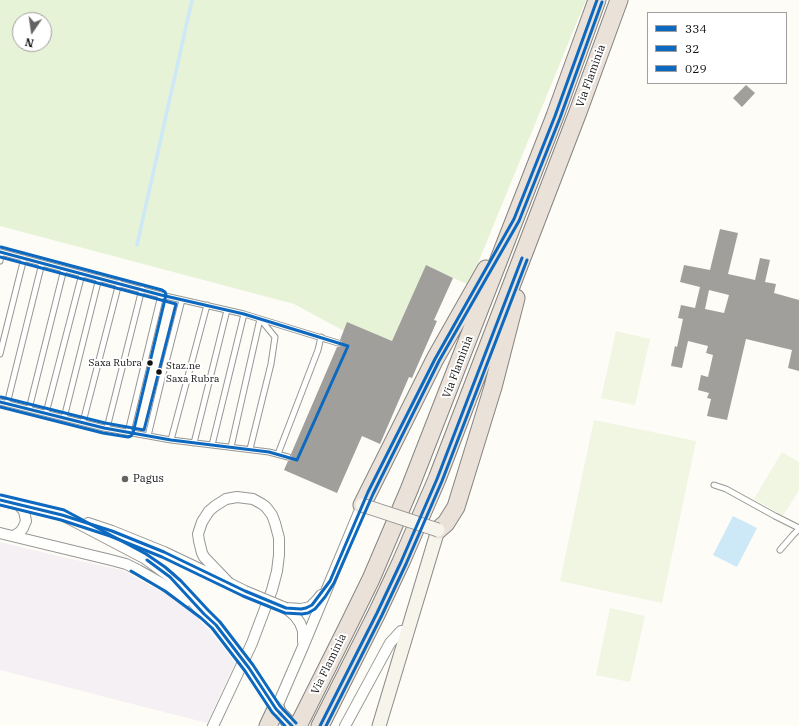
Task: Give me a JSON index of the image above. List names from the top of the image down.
{
  "streets": {
    "highway": ["Via Flaminia"]
  },
  "places": ["Saxa Rubra", "Staz.ne Saxa Rubra", "Pagus"],
  "lines": ["transit line 334", "transit line 32", "transit line 029"],
  "legend": ["334", "32", "029"],
  "north": "bottom"
}
